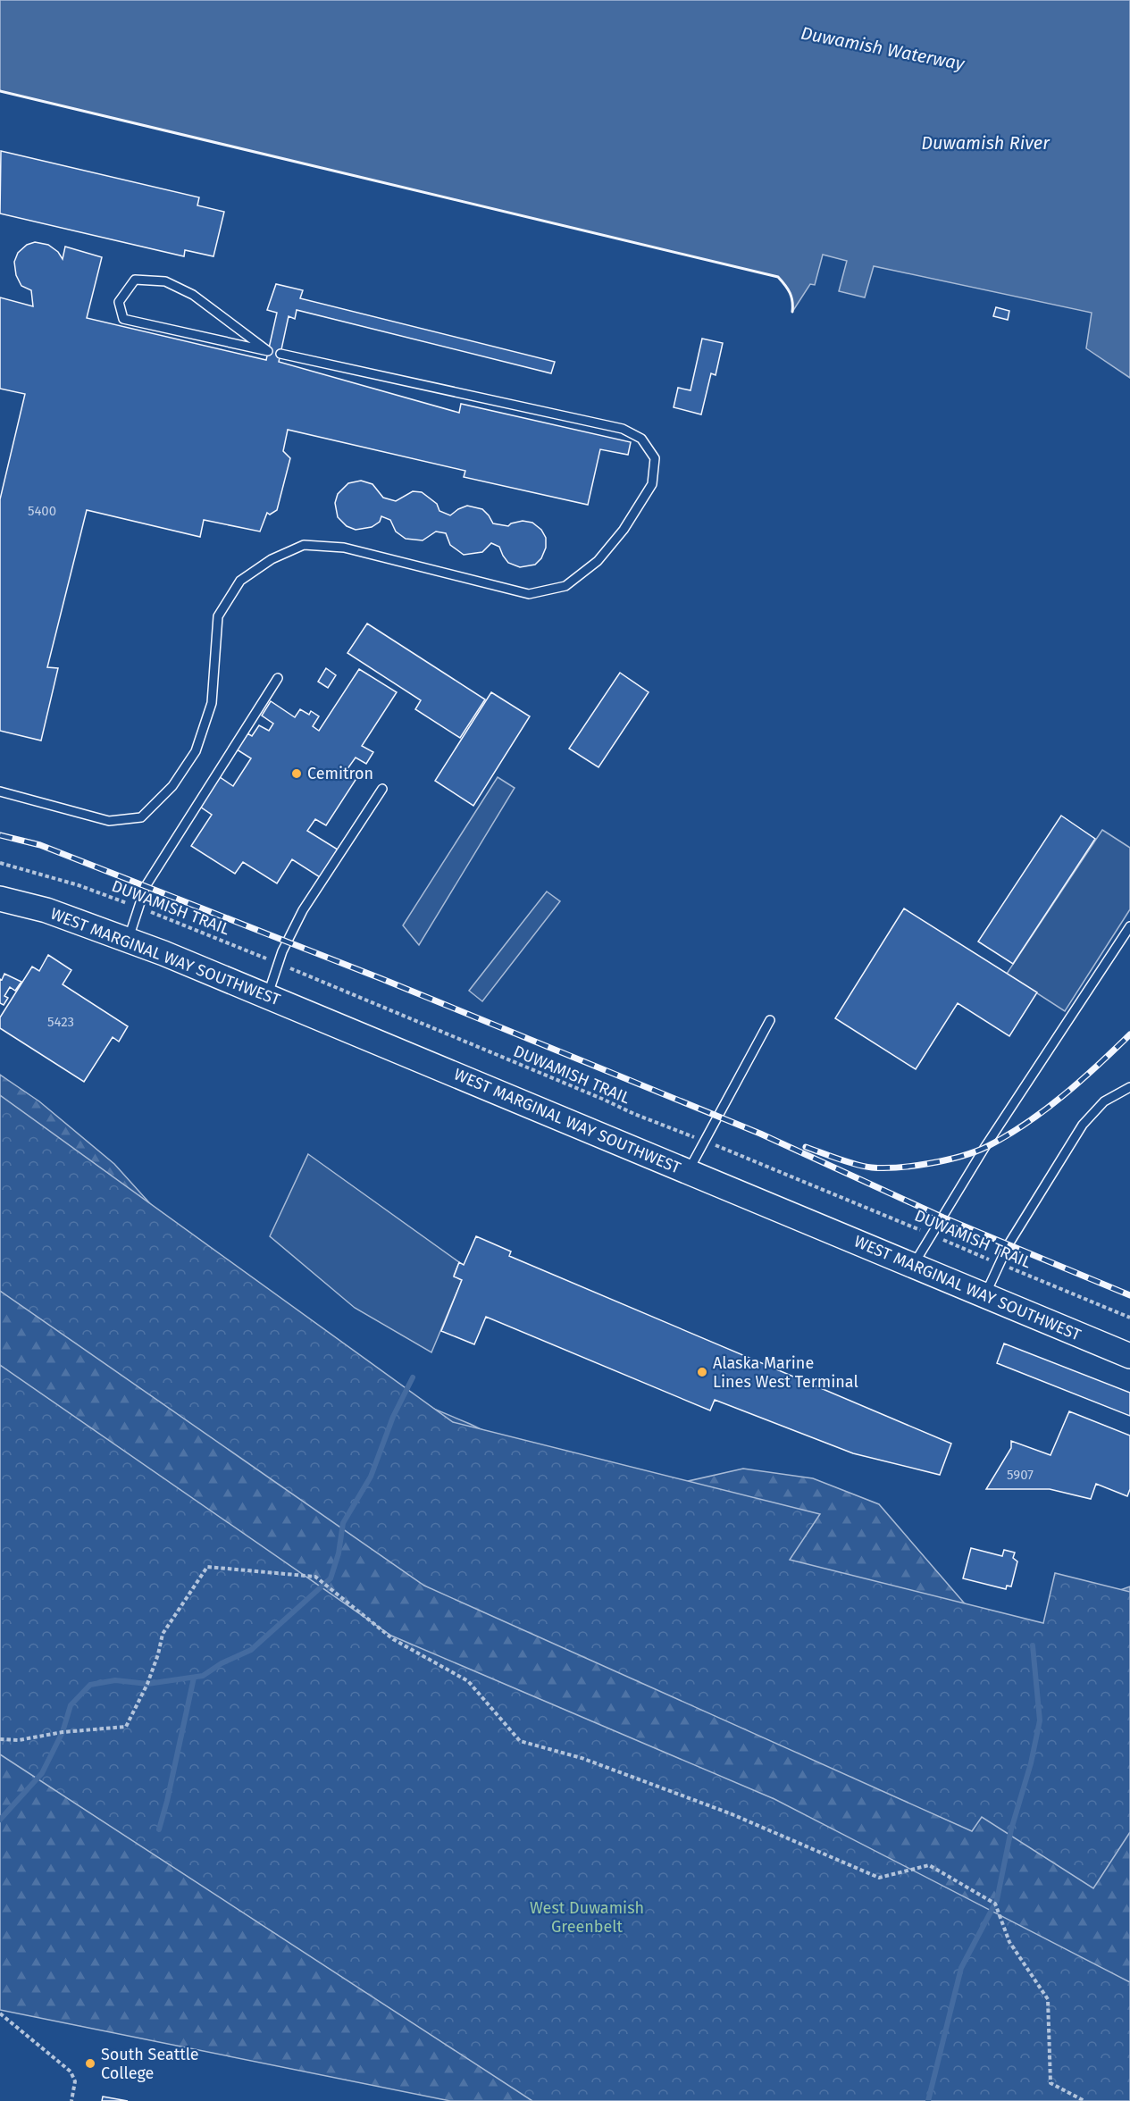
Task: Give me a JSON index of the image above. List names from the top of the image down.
{
  "streets": {
    "main road": ["WEST MARGINAL WAY SOUTHWEST"],
    "path": ["DUWAMISH TRAIL"]
  },
  "water": ["Duwamish Waterway", "Duwamish River"],
  "parks": ["West Duwamish Greenbelt"],
  "places": ["Cemitron", "Alaska Marine Lines West Terminal", "South Seattle College"],
  "house_numbers": ["5400", "5423", "5907"]
}
